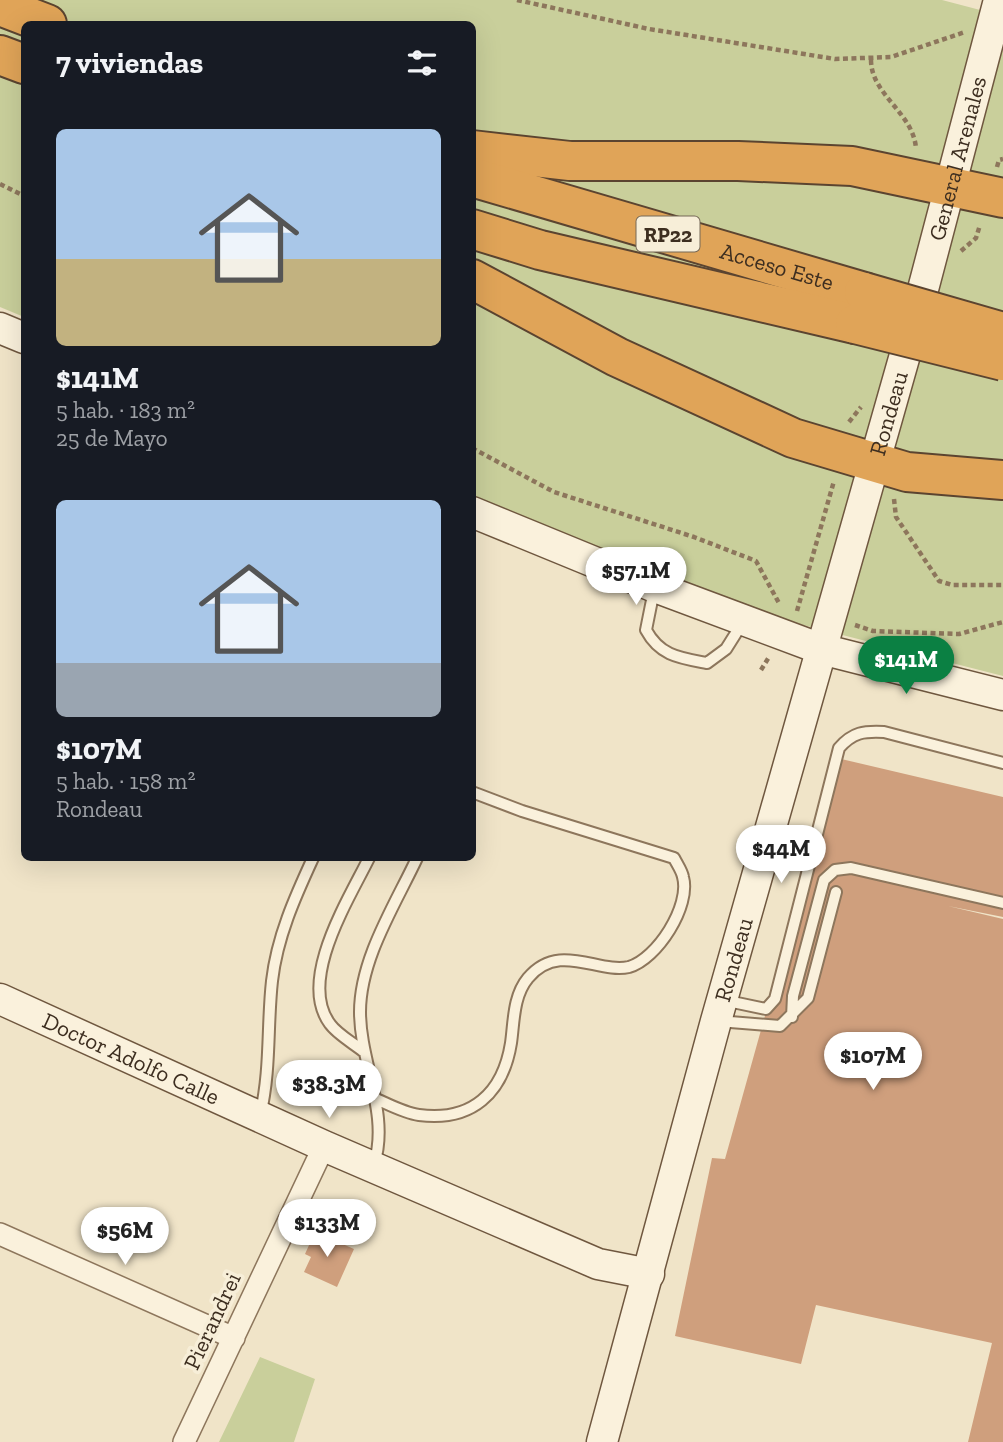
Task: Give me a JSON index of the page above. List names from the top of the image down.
{
  "streets": {
    "highway": ["RP22", "Acceso Este"],
    "main road": ["General Arenales", "Rondeau", "Doctor Adolfo Calle"],
    "street": ["Pierandrei"]
  },
  "crossings": [
    ["General Arenales", "Rondeau"],
    ["Rondeau", "Doctor Adolfo Calle"],
    ["Doctor Adolfo Calle", "Pierandrei"]
  ],
  "page": {
    "heading": "7 viviendas",
    "list": [
      {
        "name": "$141M",
        "note": "5 hab. · 183 m² · 25 de Mayo"
      },
      {
        "name": "$107M",
        "note": "5 hab. · 158 m² · Rondeau"
      }
    ],
    "price": [
      "$57.1M",
      "$141M",
      "$44M",
      "$107M",
      "$38.3M",
      "$133M",
      "$56M"
    ]
  }
}
